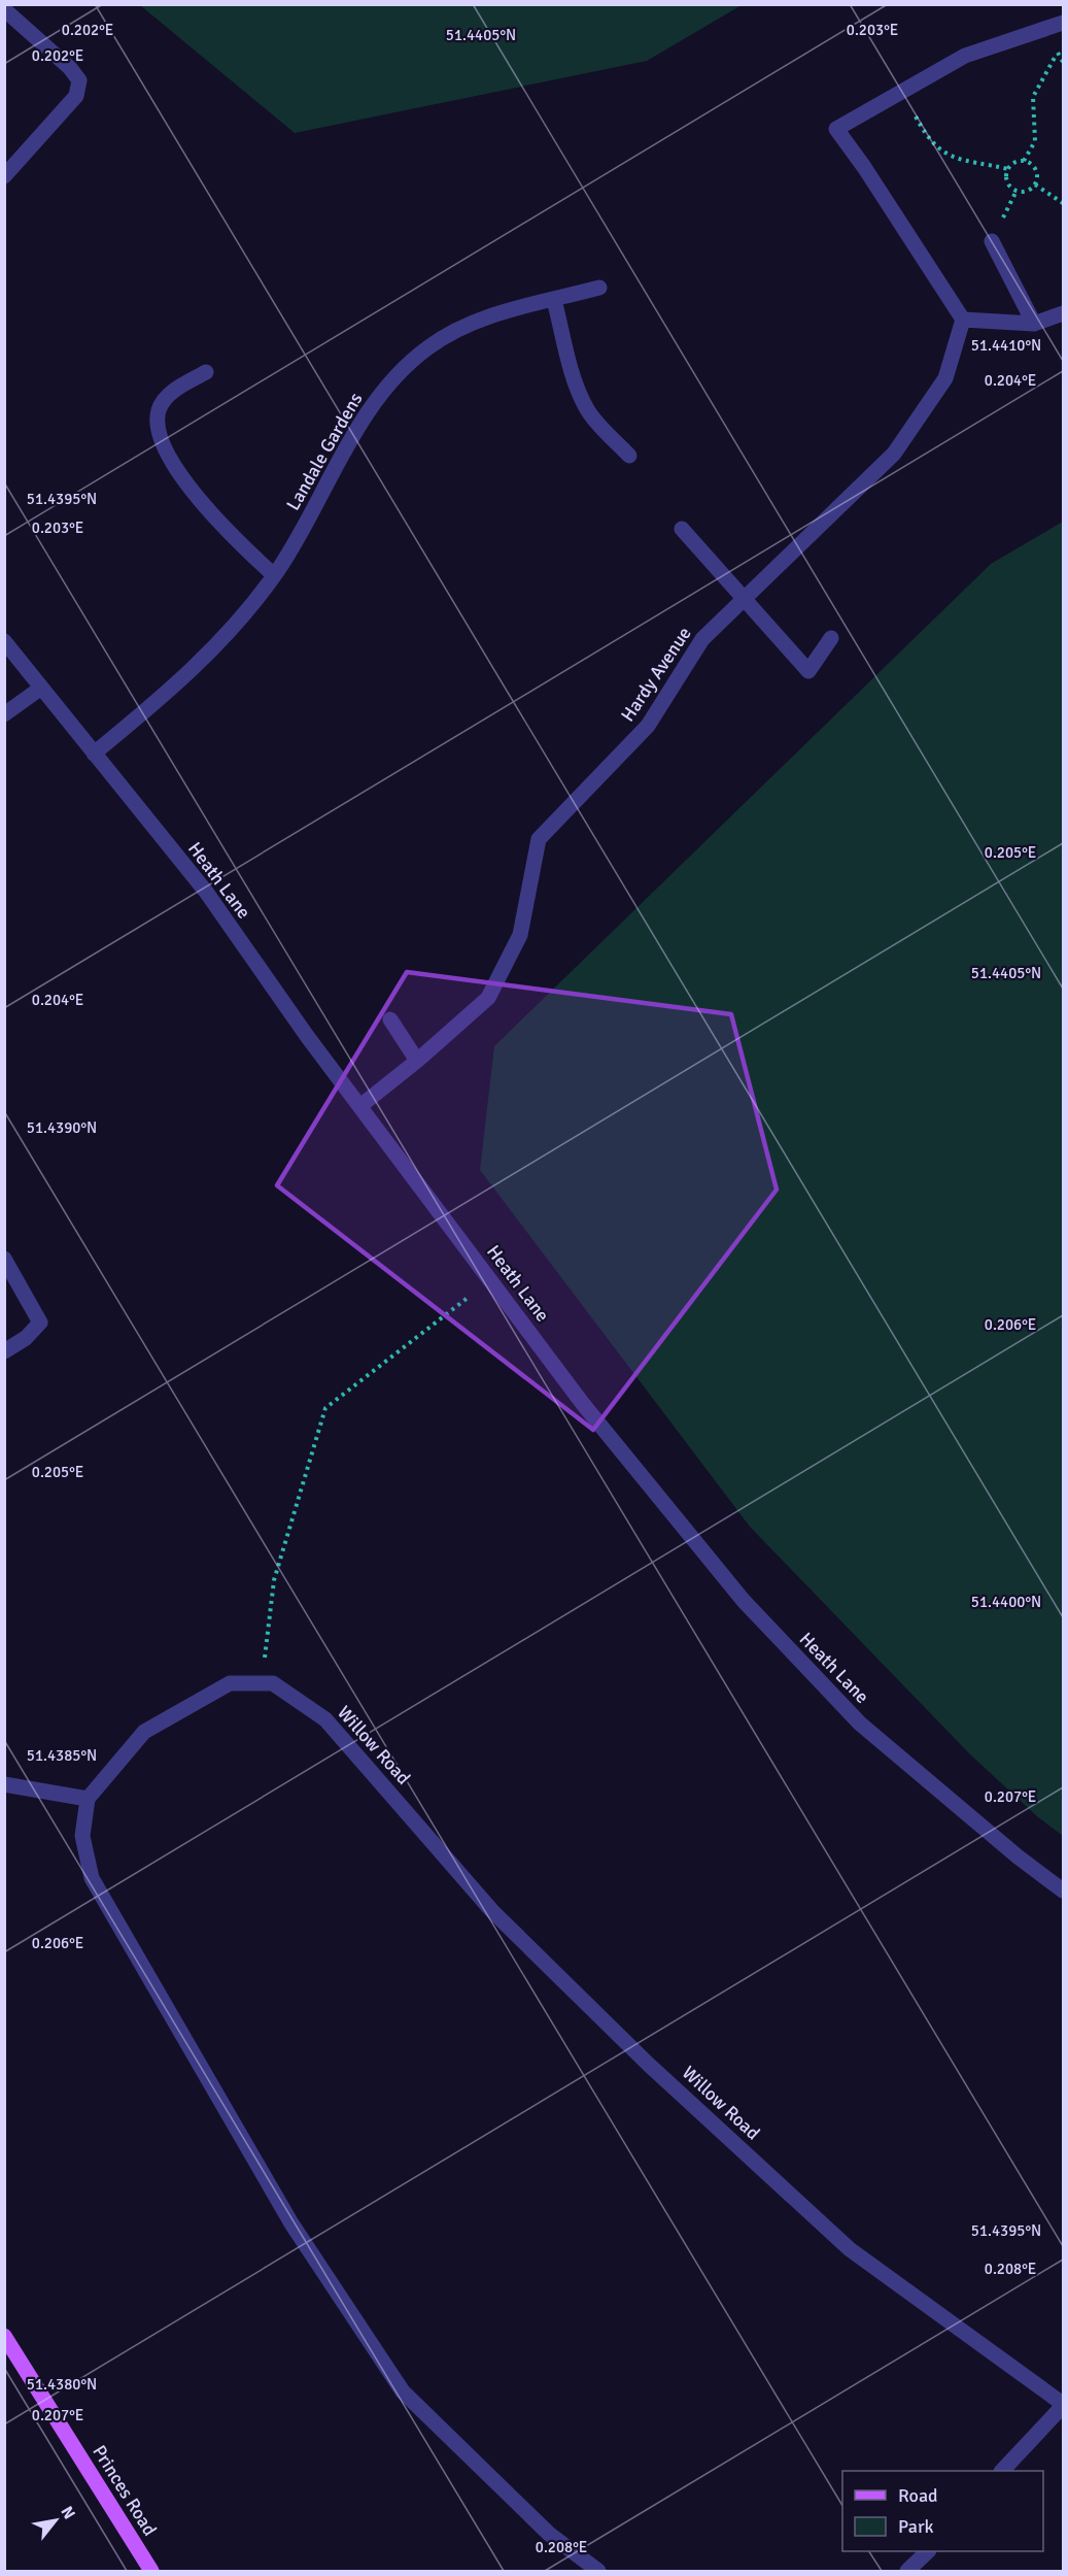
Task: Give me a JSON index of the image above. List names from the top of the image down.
{
  "streets": {
    "main road": ["Princes Road"],
    "street": [
      "Landale Gardens",
      "Hardy Avenue",
      "Heath Lane",
      "Willow Road"
    ]
  },
  "crossings": [
    ["Landale Gardens", "Heath Lane"],
    ["Hardy Avenue", "Heath Lane"]
  ],
  "legend": ["Road", "Park"],
  "north": "top right",
  "coordinates": [
    "0.202°E",
    "0.203°E",
    "51.4405°N",
    "51.4410°N",
    "0.204°E",
    "51.4395°N",
    "0.205°E",
    "51.4390°N",
    "0.206°E",
    "51.4400°N",
    "51.4385°N",
    "0.207°E",
    "0.208°E",
    "51.4380°N"
  ]
}
